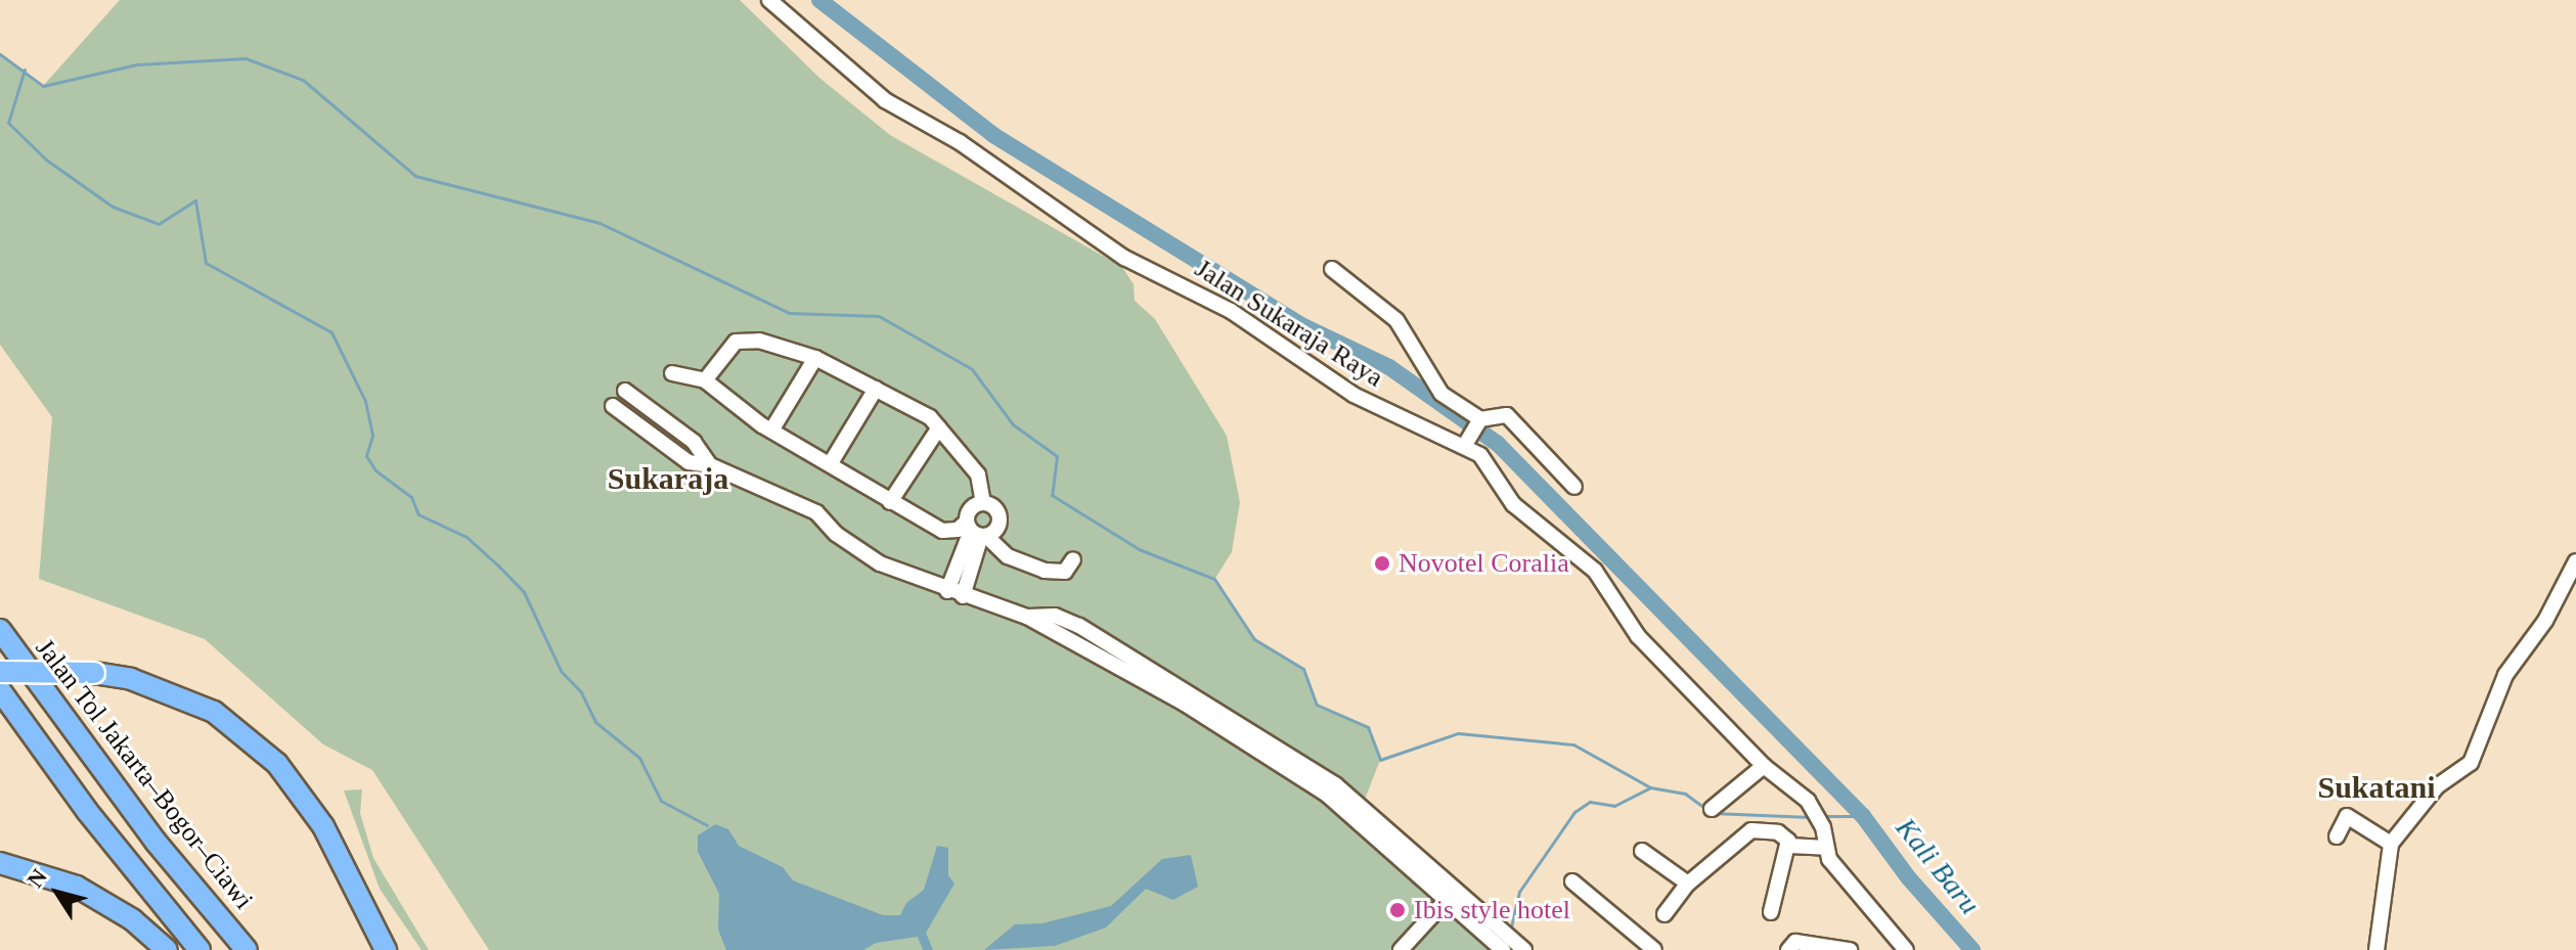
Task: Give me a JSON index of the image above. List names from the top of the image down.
{
  "streets": {
    "highway": ["Jalan Tol Jakarta–Bogor–Ciawi"],
    "street": ["Jalan Sukaraja Raya"]
  },
  "districts": ["Sukaraja", "Sukatani"],
  "water": ["Kali Baru"],
  "places": ["Novotel Coralia", "Ibis style hotel"],
  "north": "top left"
}
